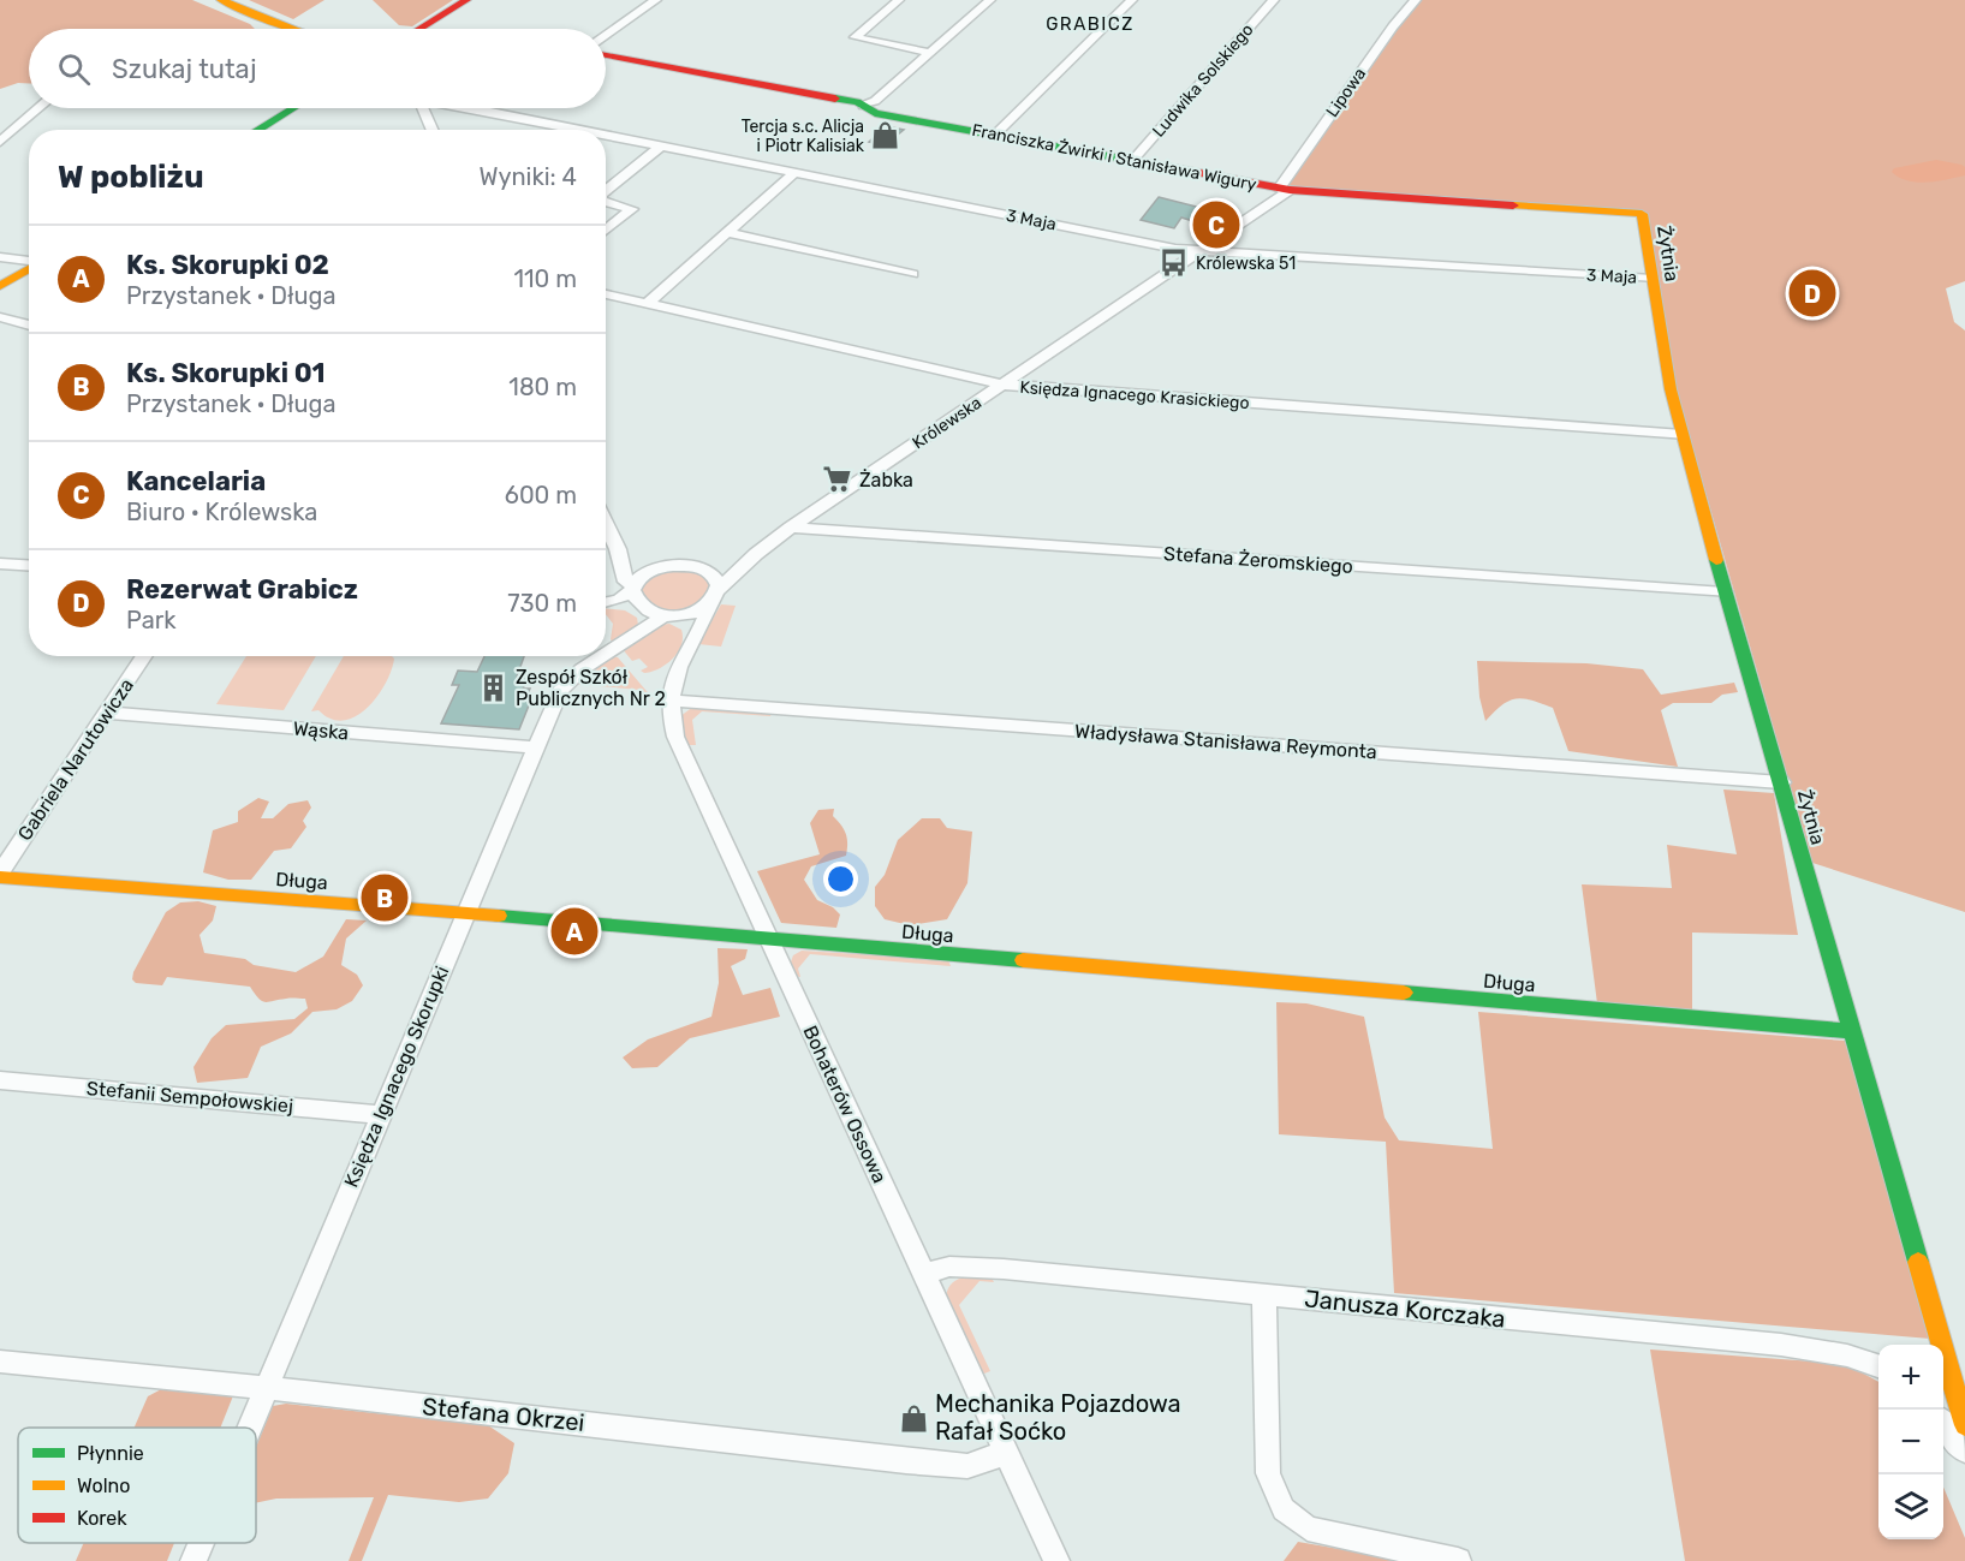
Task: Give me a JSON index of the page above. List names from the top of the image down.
{
  "streets": {
    "street": [
      "Ludwika Solskiego",
      "Lipowa",
      "Franciszka Żwirki i Stanisława Wigury",
      "3 Maja",
      "Żytnia",
      "Księdza Ignacego Krasickiego",
      "Królewska",
      "Stefana Żeromskiego",
      "Wąska",
      "Władysława Stanisława Reymonta",
      "Gabriela Narutowicza",
      "Długa",
      "Księdza Ignacego Skorupki",
      "Stefanii Sempołowskiej",
      "Bohaterów Ossowa",
      "Janusza Korczaka",
      "Stefana Okrzei"
    ]
  },
  "crossings": [
    ["Ludwika Solskiego", "Franciszka Żwirki i Stanisława Wigury"],
    ["Lipowa", "Franciszka Żwirki i Stanisława Wigury"],
    ["Lipowa", "Królewska"],
    ["Franciszka Żwirki i Stanisława Wigury", "Żytnia"],
    ["Franciszka Żwirki i Stanisława Wigury", "Królewska"],
    ["3 Maja", "Żytnia"],
    ["3 Maja", "Królewska"],
    ["Żytnia", "Księdza Ignacego Krasickiego"],
    ["Żytnia", "Stefana Żeromskiego"],
    ["Żytnia", "Władysława Stanisława Reymonta"],
    ["Żytnia", "Długa"],
    ["Księdza Ignacego Krasickiego", "Królewska"],
    ["Królewska", "Stefana Żeromskiego"],
    ["Królewska", "Księdza Ignacego Skorupki"],
    ["Królewska", "Bohaterów Ossowa"],
    ["Wąska", "Gabriela Narutowicza"],
    ["Wąska", "Księdza Ignacego Skorupki"],
    ["Władysława Stanisława Reymonta", "Bohaterów Ossowa"],
    ["Gabriela Narutowicza", "Długa"],
    ["Długa", "Księdza Ignacego Skorupki"],
    ["Długa", "Bohaterów Ossowa"],
    ["Księdza Ignacego Skorupki", "Stefanii Sempołowskiej"],
    ["Księdza Ignacego Skorupki", "Bohaterów Ossowa"],
    ["Księdza Ignacego Skorupki", "Stefana Okrzei"],
    ["Bohaterów Ossowa", "Janusza Korczaka"],
    ["Bohaterów Ossowa", "Stefana Okrzei"]
  ],
  "districts": ["GRABICZ"],
  "places": {
    "shop": ["Tercja s.c. Alicja i Piotr Kalisiak", "Mechanika Pojazdowa Rafał Soćko"],
    "bus stop": ["Królewska 51"],
    "supermarket": ["Żabka"],
    "building": ["Zespół Szkół Publicznych Nr 2"]
  },
  "legend": ["Płynnie", "Wolno", "Korek"],
  "page": {
    "search": "Szukaj tutaj",
    "heading": ["W pobliżu", "Wyniki: 4"],
    "pins": [
      "C",
      "D",
      "B",
      "A"
    ],
    "list": [
      {
        "mark": "A",
        "name": "Ks. Skorupki 02",
        "note": "Przystanek · Długa",
        "value": "110 m"
      },
      {
        "mark": "B",
        "name": "Ks. Skorupki 01",
        "note": "Przystanek · Długa",
        "value": "180 m"
      },
      {
        "mark": "C",
        "name": "Kancelaria",
        "note": "Biuro · Królewska",
        "value": "600 m"
      },
      {
        "mark": "D",
        "name": "Rezerwat Grabicz",
        "note": "Park",
        "value": "730 m"
      }
    ],
    "map_buttons": ["+", "−"]
  }
}
